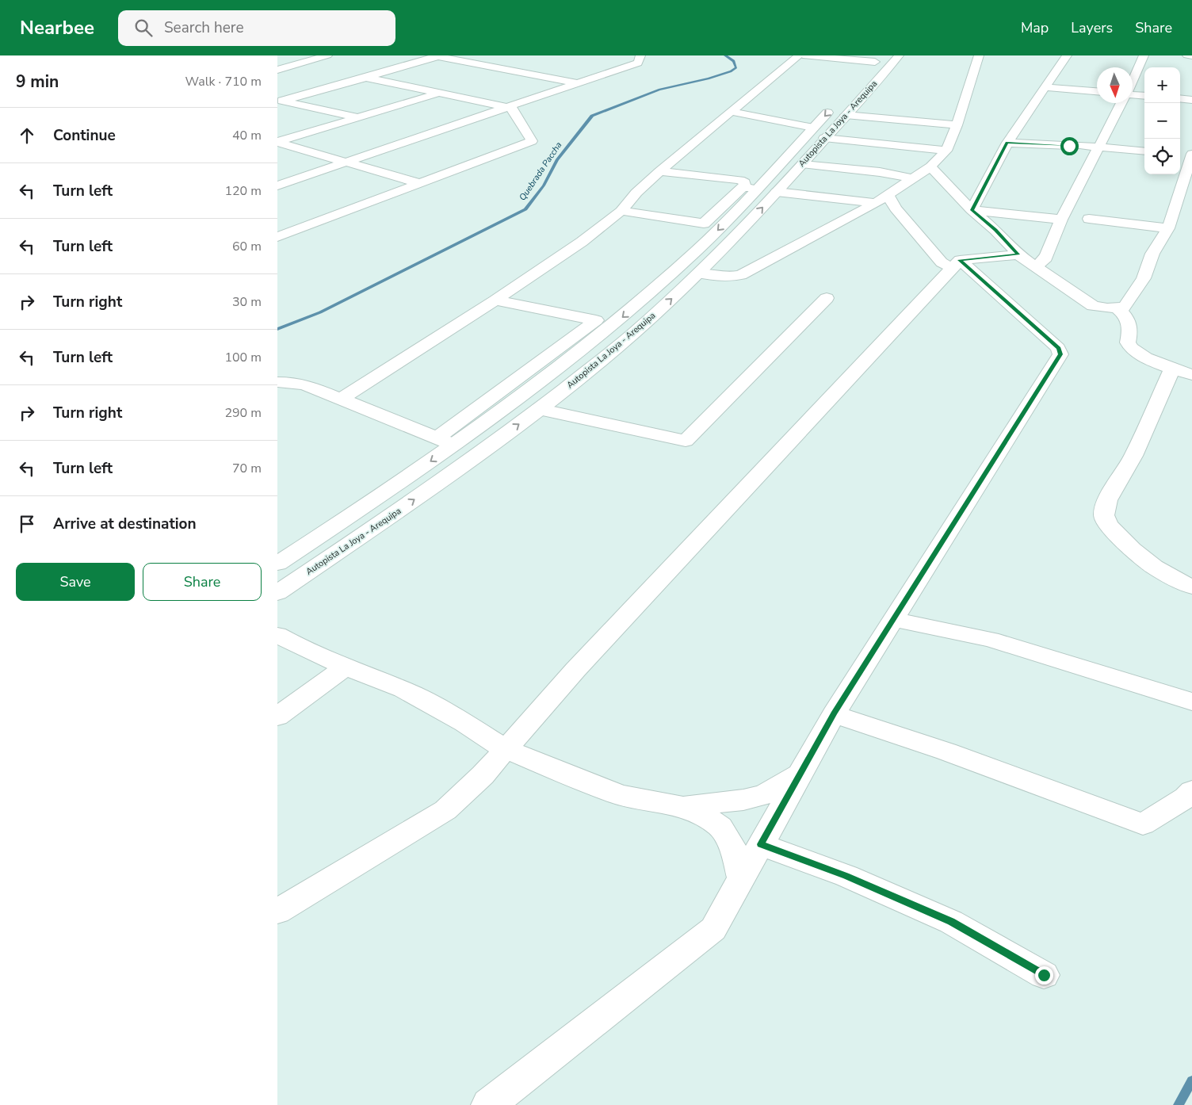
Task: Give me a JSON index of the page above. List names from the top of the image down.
{
  "streets": {
    "street": ["Autopista La Joya - Arequipa"]
  },
  "water": ["Quebrada Paccha"],
  "north": "bottom",
  "page": {
    "header": "Nearbee",
    "search": "Search here",
    "nav": ["Map", "Layers", "Share"],
    "heading": ["9 min", "Walk · 710 m"],
    "map_buttons": ["+", "−"],
    "list": [
      ["Continue", "40 m"],
      ["Turn left", "120 m"],
      ["Turn left", "60 m"],
      ["Turn right", "30 m"],
      ["Turn left", "100 m"],
      ["Turn right", "290 m"],
      ["Turn left", "70 m"],
      "Arrive at destination"
    ],
    "buttons": ["Save", "Share"]
  }
}
